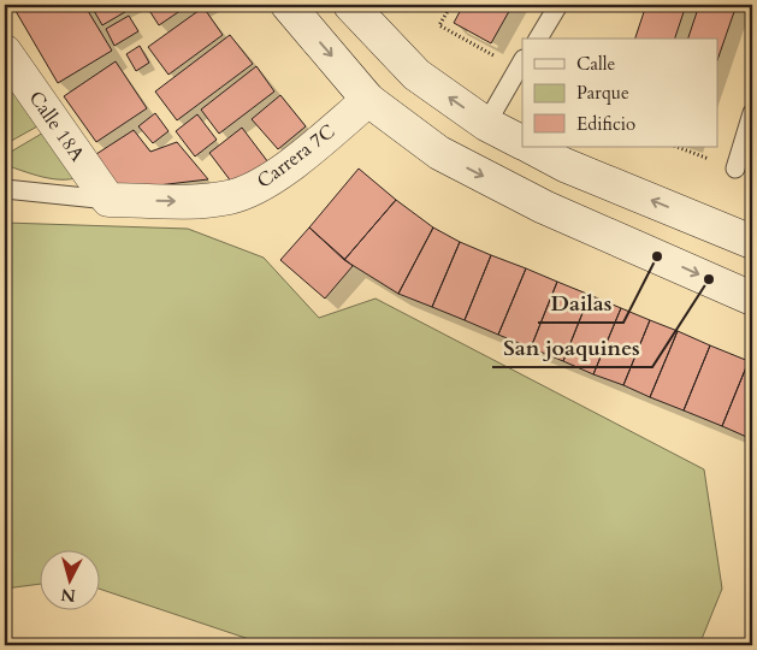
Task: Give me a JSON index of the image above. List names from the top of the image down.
{
  "streets": {
    "main road": ["Calle 18A", "Carrera 7C"]
  },
  "crossings": [
    ["Calle 18A", "Carrera 7C"]
  ],
  "one_way": ["Carrera 7C"],
  "places": ["Dailas", "San joaquines"],
  "legend": ["Calle", "Parque", "Edificio"],
  "north": "bottom"
}
